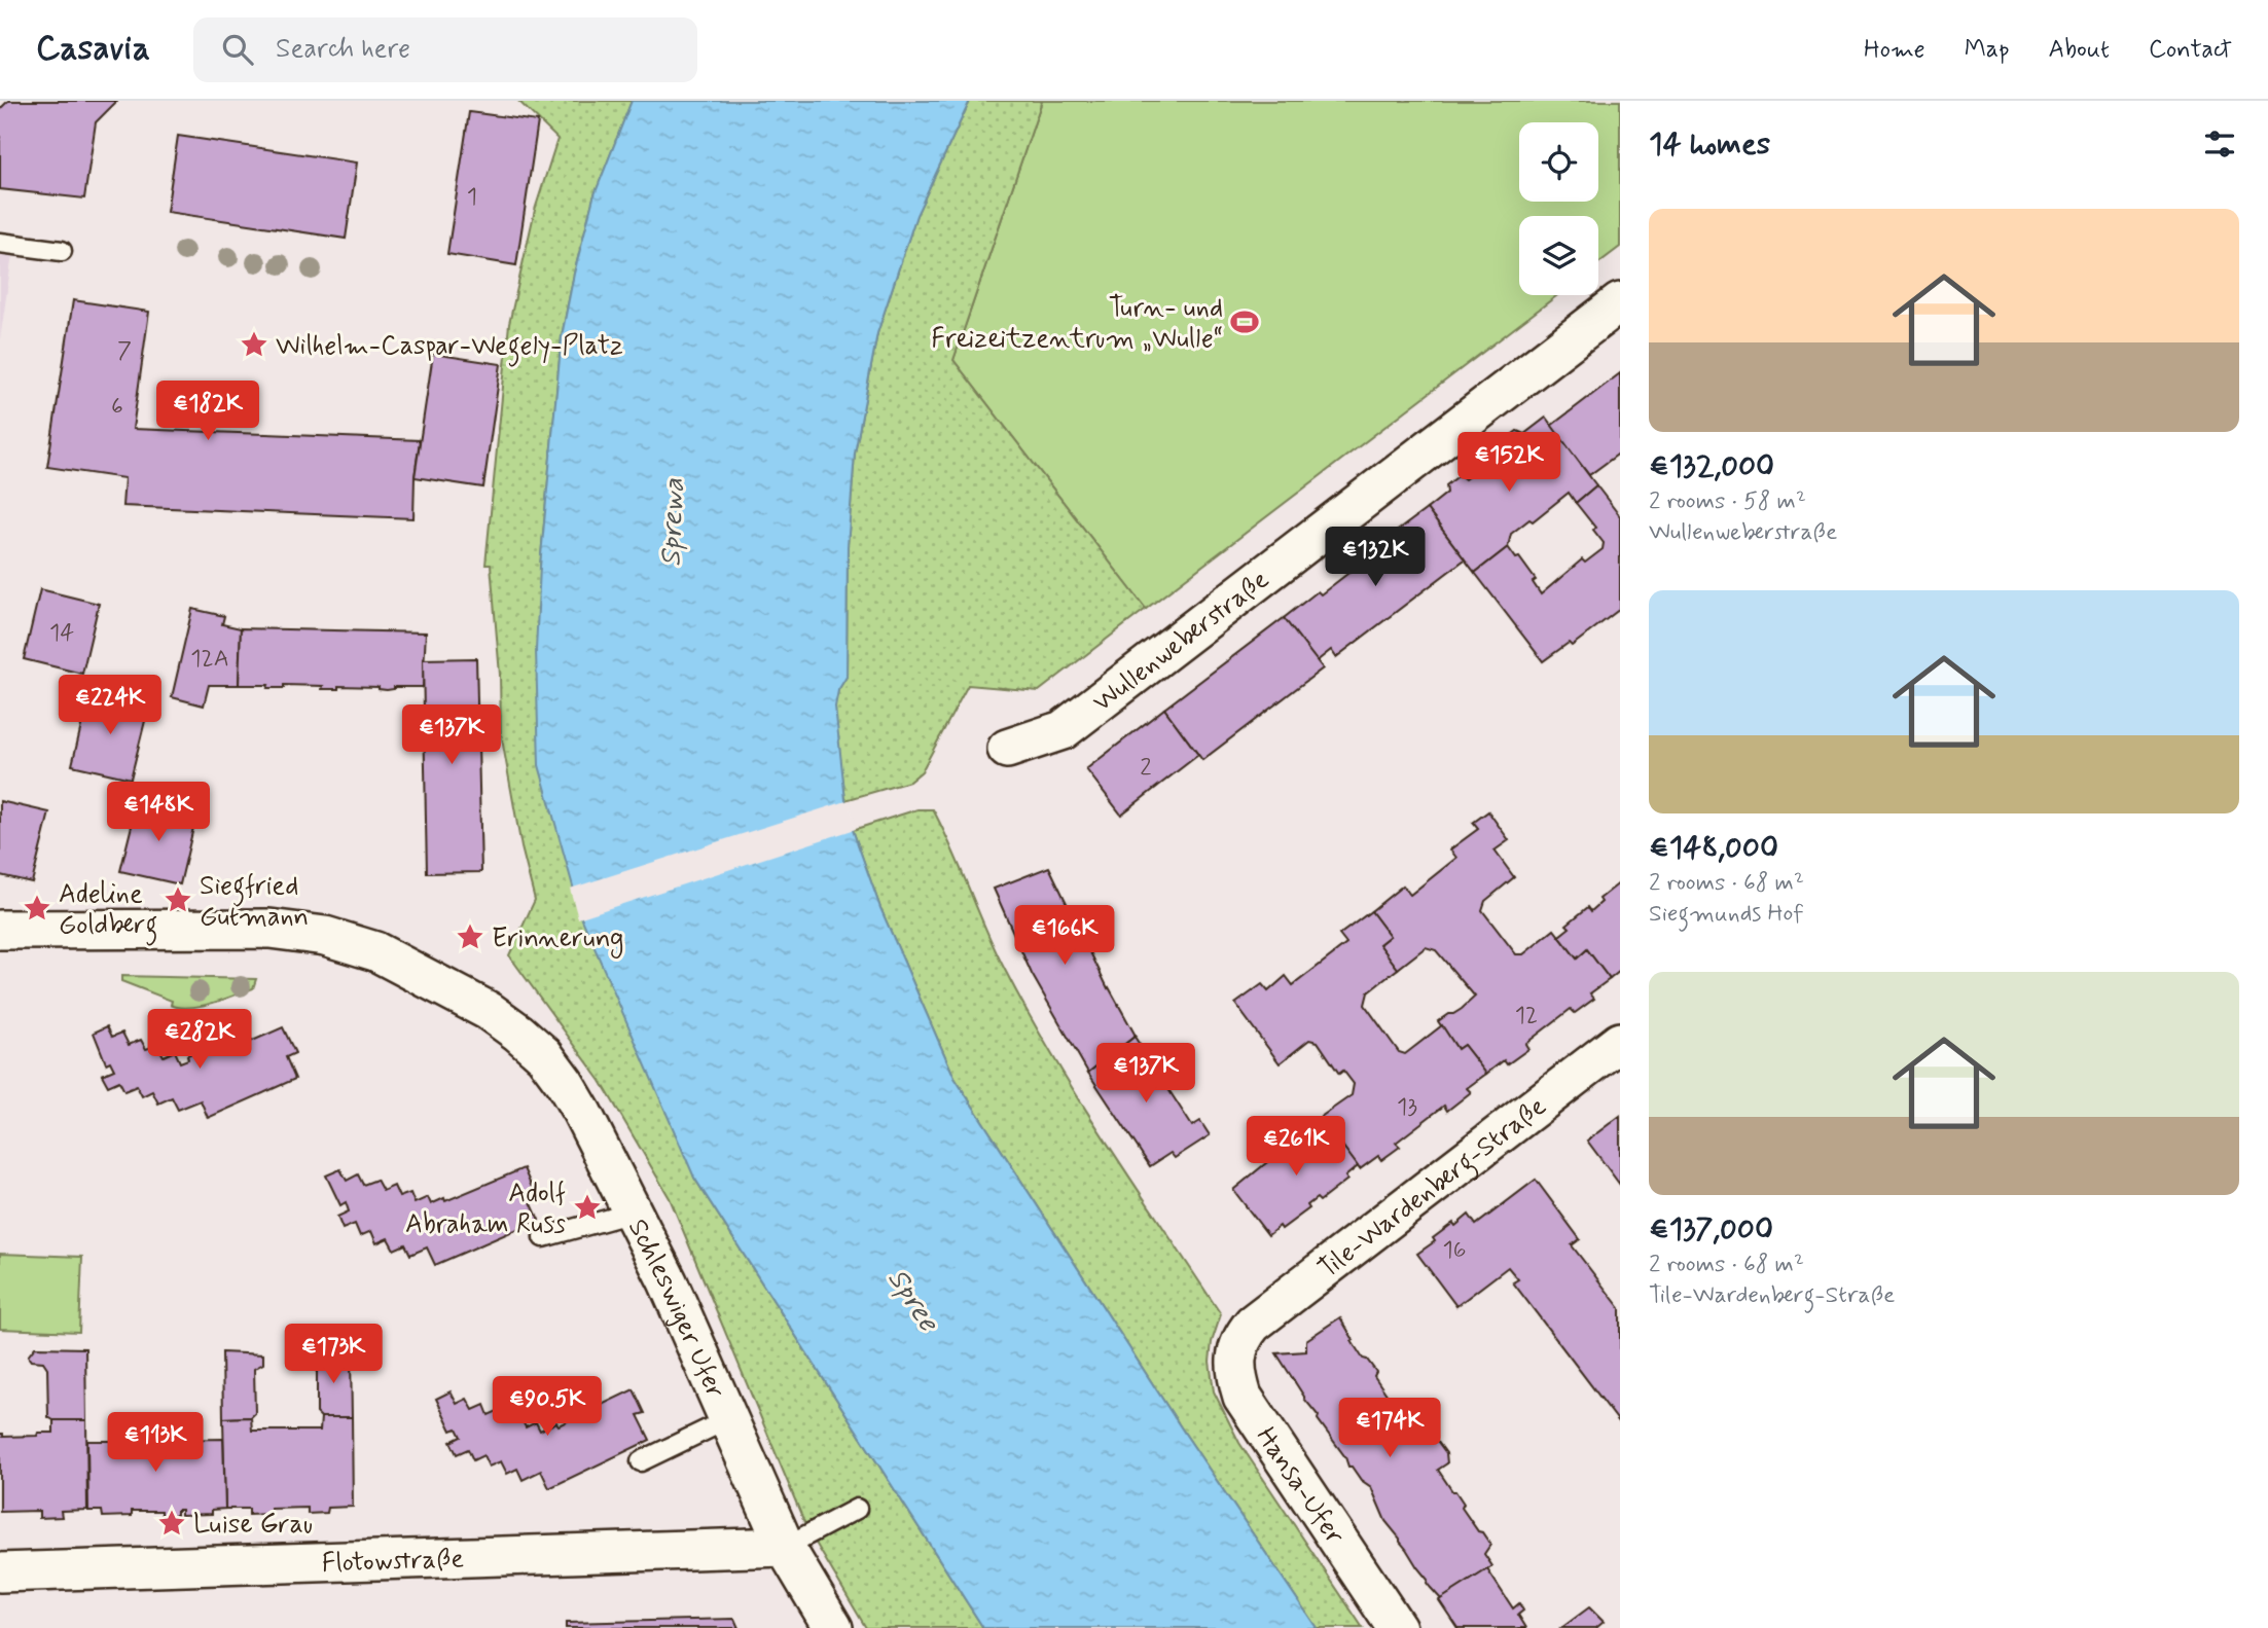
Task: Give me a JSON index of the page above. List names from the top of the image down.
{
  "streets": {
    "street": [
      "Wullenweberstraße",
      "Tile-Wardenberg-Straße",
      "Schleswiger Ufer",
      "Hansa-Ufer",
      "Flotowstraße"
    ]
  },
  "crossings": [
    ["Tile-Wardenberg-Straße", "Hansa-Ufer"],
    ["Schleswiger Ufer", "Flotowstraße"]
  ],
  "water": ["Sprewa", "Spree"],
  "places": {
    "sports": ["Turn- und Freizeitzentrum „Wulle“"],
    "place": [
      "Wilhelm-Caspar-Wegely-Platz",
      "Siegfried Gutmann",
      "Adeline Goldberg",
      "Erinnerung",
      "Adolf Abraham Russ",
      "Luise Grau"
    ]
  },
  "house_numbers": [
    "1",
    "7",
    "6",
    "14",
    "12A",
    "2",
    "12",
    "13",
    "16"
  ],
  "page": {
    "header": "Casavia",
    "search": "Search here",
    "nav": [
      "Home",
      "Map",
      "About",
      "Contact"
    ],
    "heading": "14 homes",
    "list": [
      {
        "name": "€132,000",
        "note": "2 rooms · 58 m² · Wullenweberstraße"
      },
      {
        "name": "€148,000",
        "note": "2 rooms · 68 m² · Siegmunds Hof"
      },
      {
        "name": "€137,000",
        "note": "2 rooms · 68 m² · Tile-Wardenberg-Straße"
      }
    ],
    "price": [
      "€182K",
      "€152K",
      "€132K",
      "€224K",
      "€137K",
      "€148K",
      "€166K",
      "€282K",
      "€137K",
      "€261K",
      "€173K",
      "€90.5K",
      "€174K",
      "€113K"
    ]
  }
}
